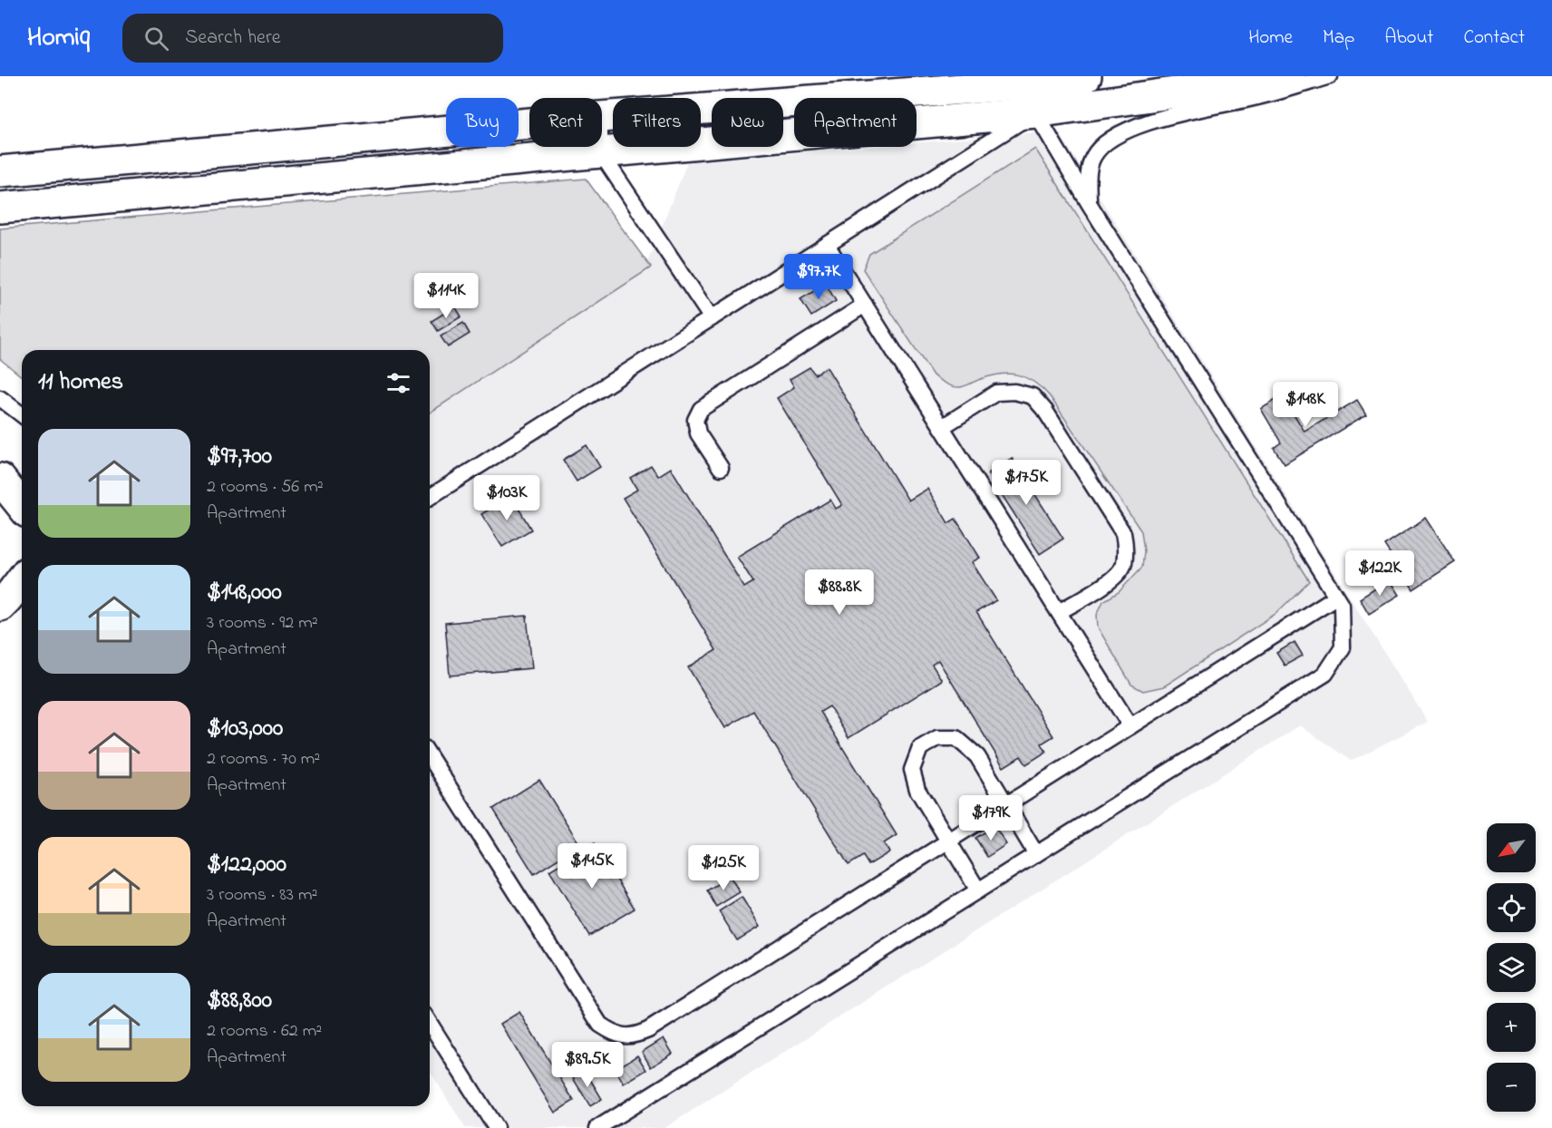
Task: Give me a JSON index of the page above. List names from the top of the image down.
{
  "north": "bottom left",
  "page": {
    "header": "Homiq",
    "search": "Search here",
    "nav": [
      "Home",
      "Map",
      "About",
      "Contact"
    ],
    "chip": [
      "Buy",
      "Rent",
      "Filters",
      "New",
      "Apartment"
    ],
    "price": [
      "$97.7K",
      "$114K",
      "$148K",
      "$175K",
      "$103K",
      "$122K",
      "$88.8K",
      "$179K",
      "$145K",
      "$125K",
      "$89.5K"
    ],
    "heading": "11 homes",
    "list": [
      {
        "name": "$97,700",
        "note": "2 rooms · 56 m² · Apartment"
      },
      {
        "name": "$148,000",
        "note": "3 rooms · 92 m² · Apartment"
      },
      {
        "name": "$103,000",
        "note": "2 rooms · 70 m² · Apartment"
      },
      {
        "name": "$122,000",
        "note": "3 rooms · 83 m² · Apartment"
      },
      {
        "name": "$88,800",
        "note": "2 rooms · 62 m² · Apartment"
      }
    ],
    "map_buttons": ["+", "−"]
  }
}
